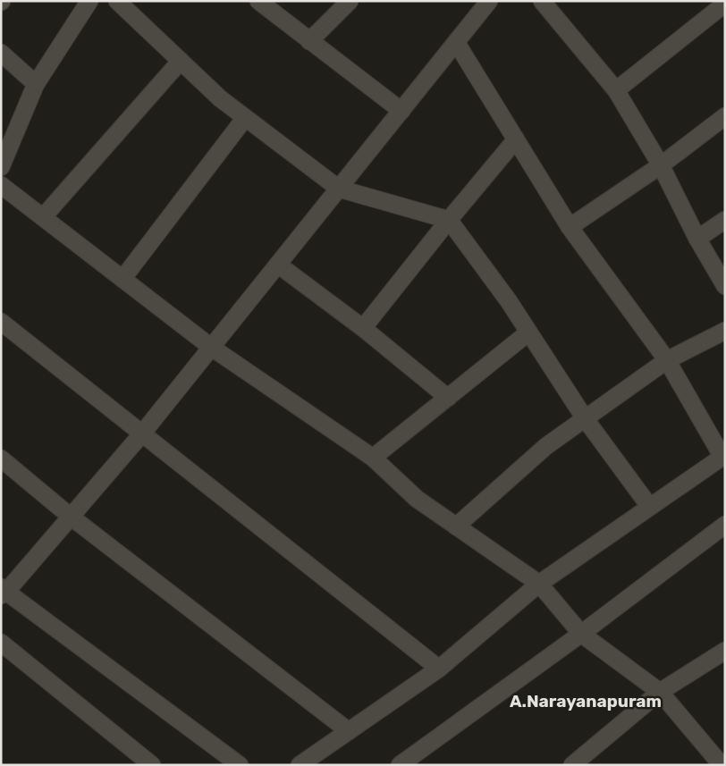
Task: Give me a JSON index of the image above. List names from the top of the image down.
{
  "districts": ["A.Narayanapuram"]
}
